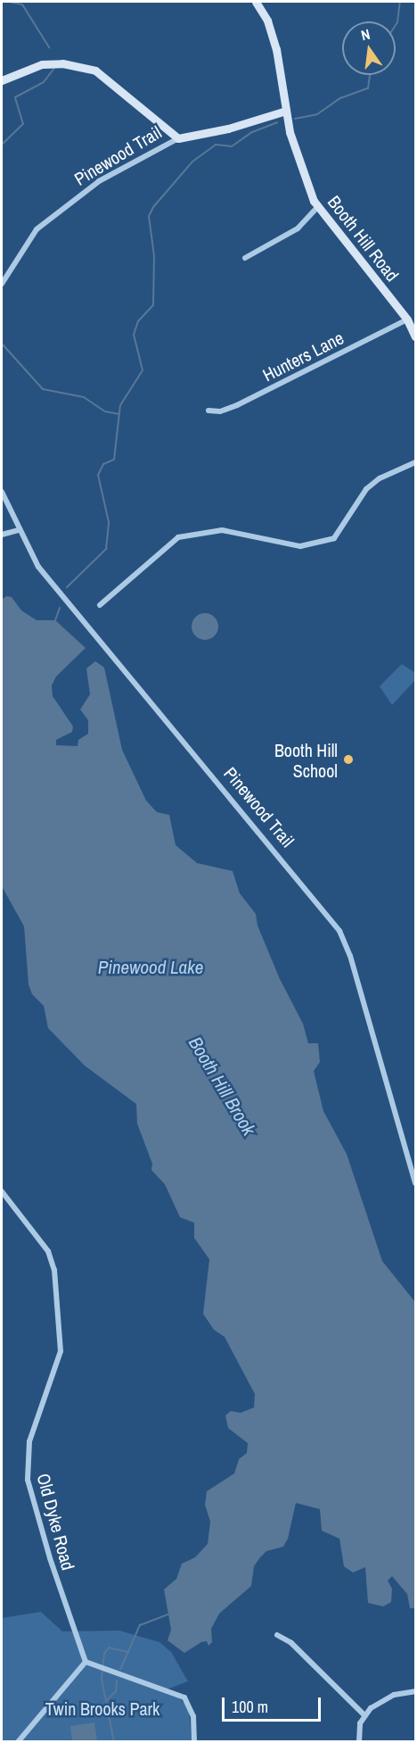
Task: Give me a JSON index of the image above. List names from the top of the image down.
{
  "streets": {
    "street": [
      "Pinewood Trail",
      "Booth Hill Road",
      "Hunters Lane",
      "Old Dyke Road"
    ]
  },
  "crossings": [
    ["Pinewood Trail", "Booth Hill Road"],
    ["Booth Hill Road", "Hunters Lane"]
  ],
  "water": ["Pinewood Lake", "Booth Hill Brook"],
  "parks": ["Twin Brooks Park"],
  "places": ["Booth Hill School"],
  "scale_bar": "100 m",
  "north": "top"
}
